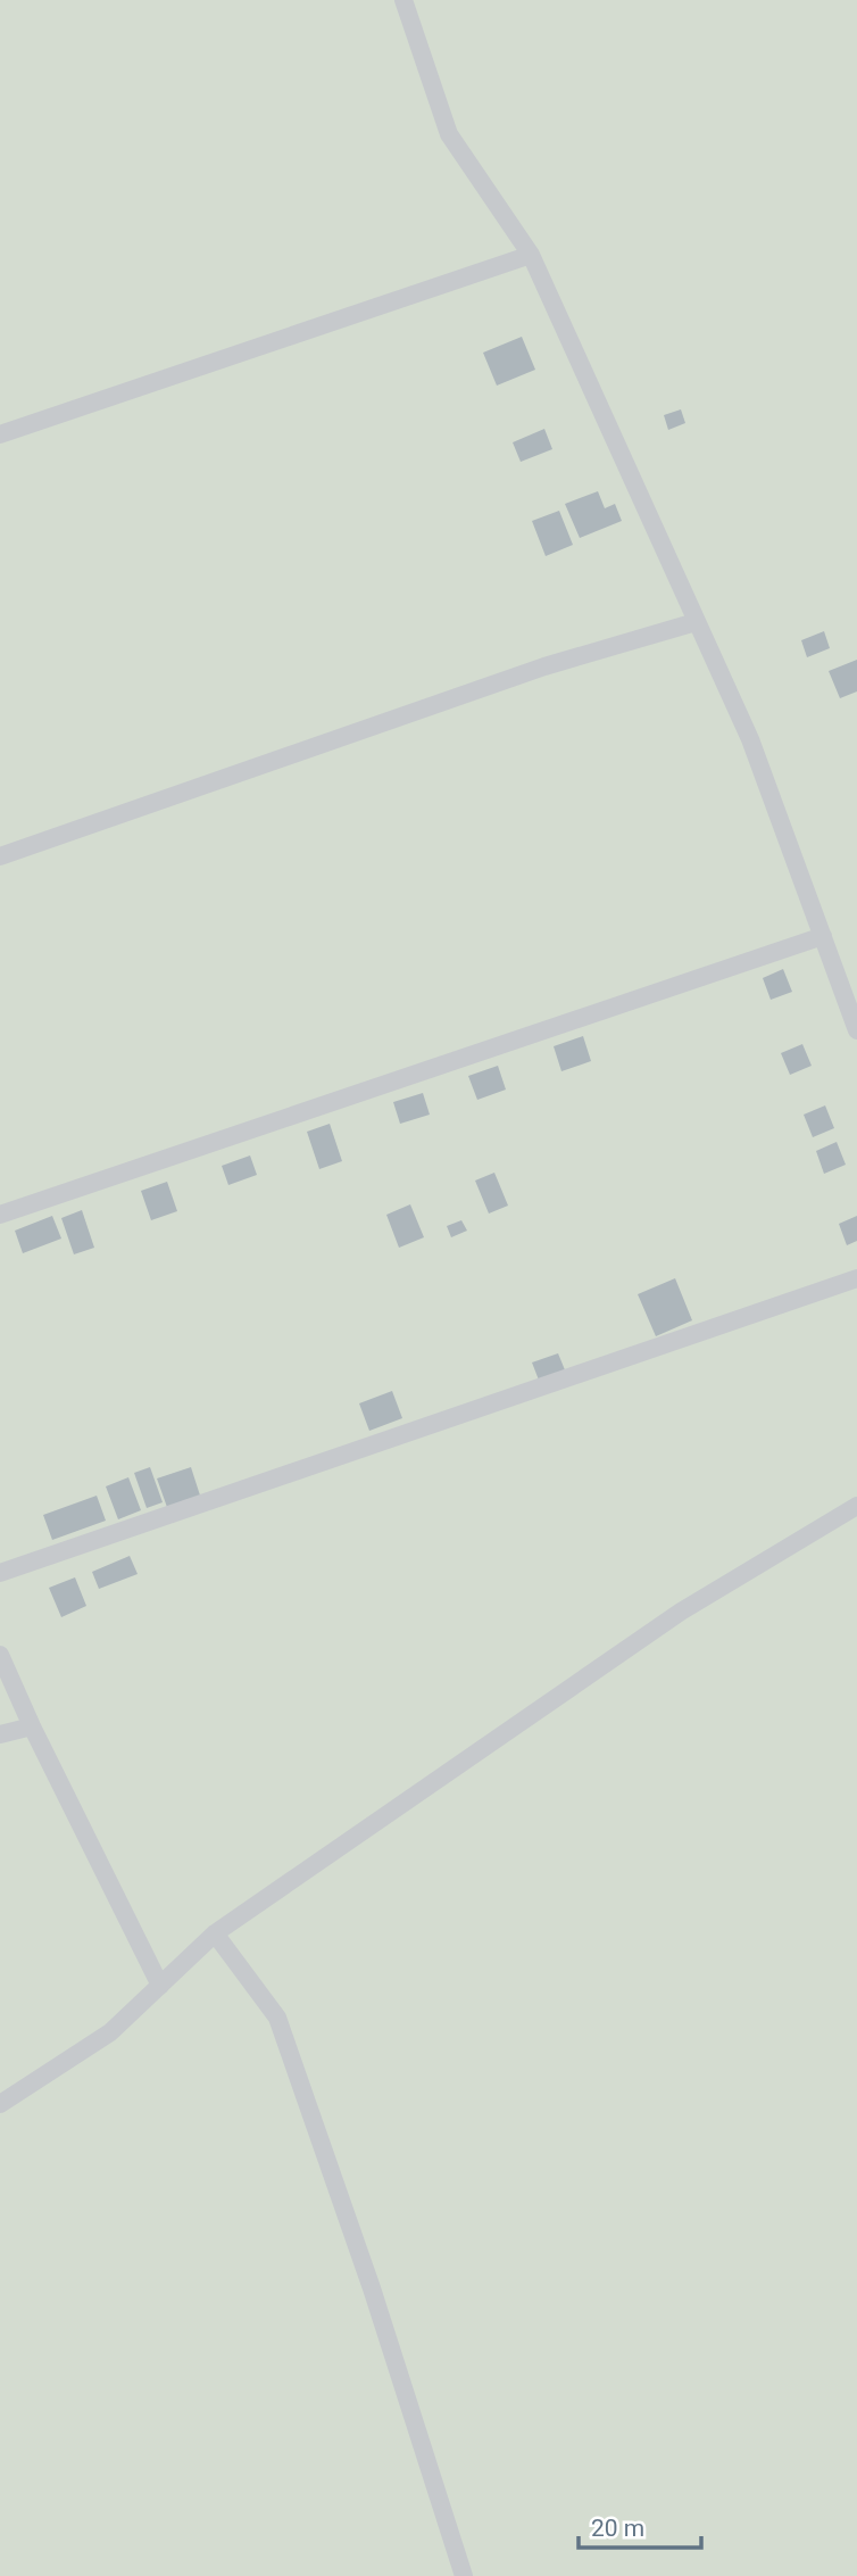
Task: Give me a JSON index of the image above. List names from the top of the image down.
{
  "scale_bar": "20 m"
}
